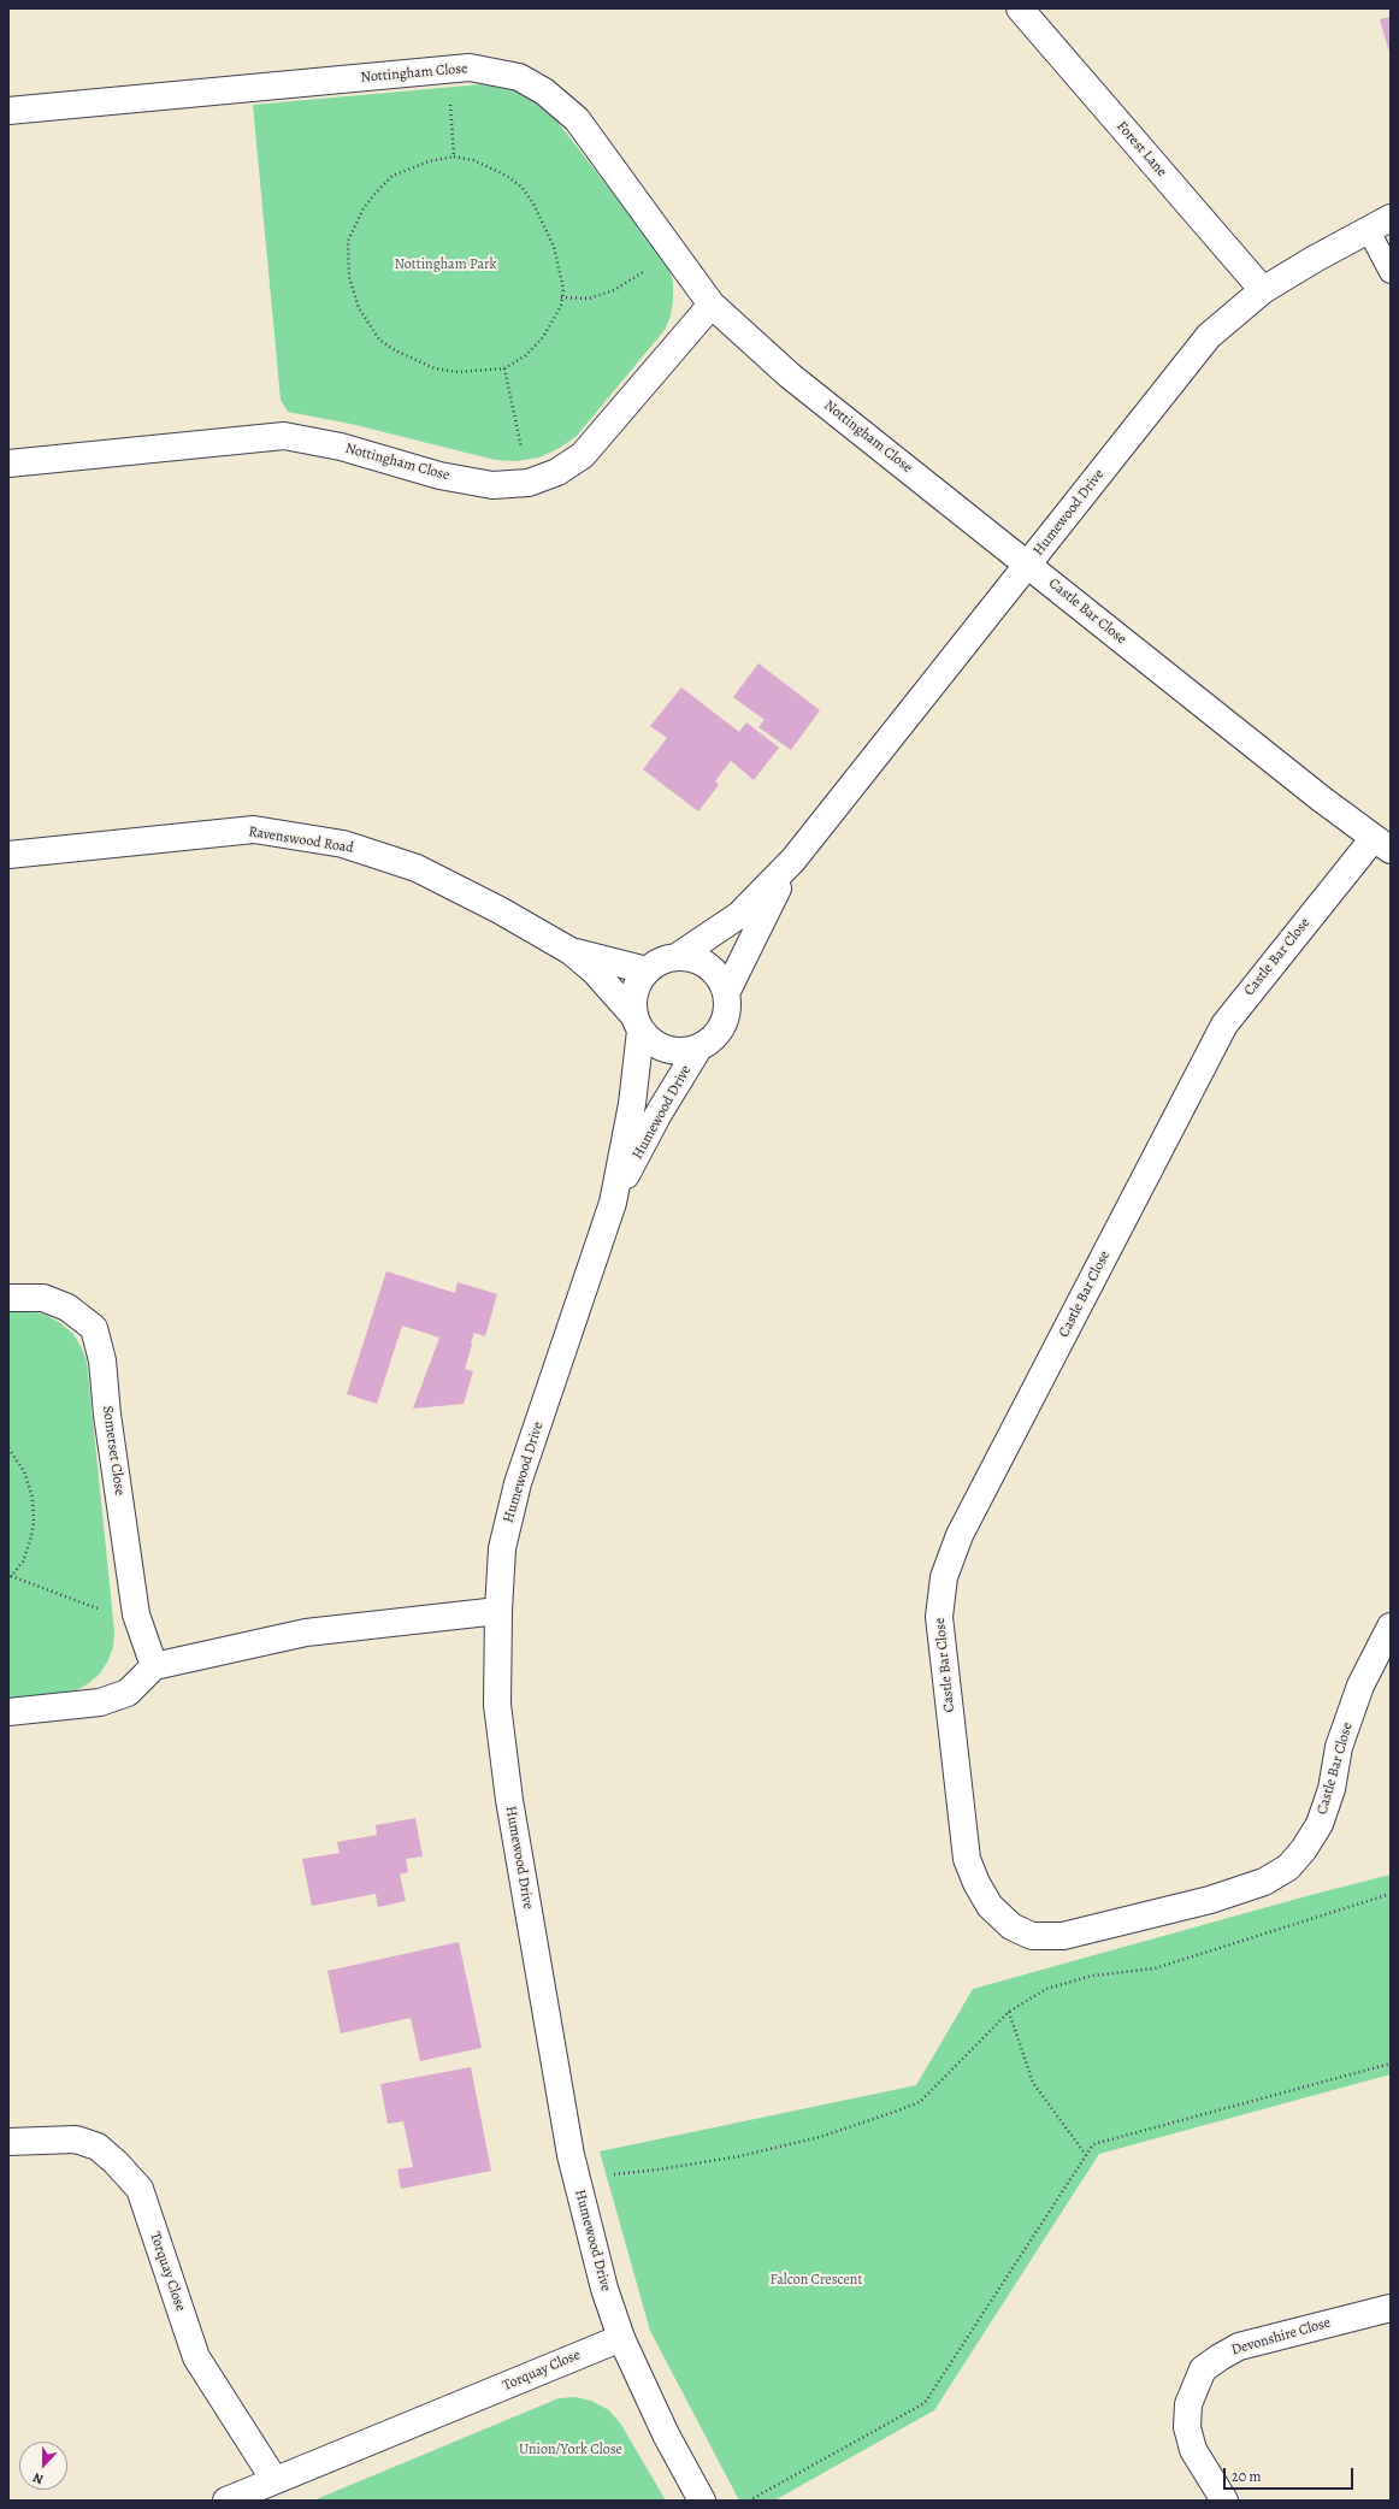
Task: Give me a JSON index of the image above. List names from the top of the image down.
{
  "streets": {
    "street": [
      "Nottingham Close",
      "Forest Lane",
      "Humewood Drive",
      "Castle Bar Close",
      "Ravenswood Road",
      "Somerset Close",
      "Torquay Close",
      "Devonshire Close"
    ]
  },
  "crossings": [
    ["Nottingham Close", "Humewood Drive"],
    ["Nottingham Close", "Castle Bar Close"],
    ["Forest Lane", "Humewood Drive"],
    ["Humewood Drive", "Castle Bar Close"],
    ["Humewood Drive", "Ravenswood Road"],
    ["Humewood Drive", "Torquay Close"]
  ],
  "parks": ["Nottingham Park", "Falcon Crescent", "Union/York Close"],
  "scale_bar": "20 m",
  "north": "bottom"
}
